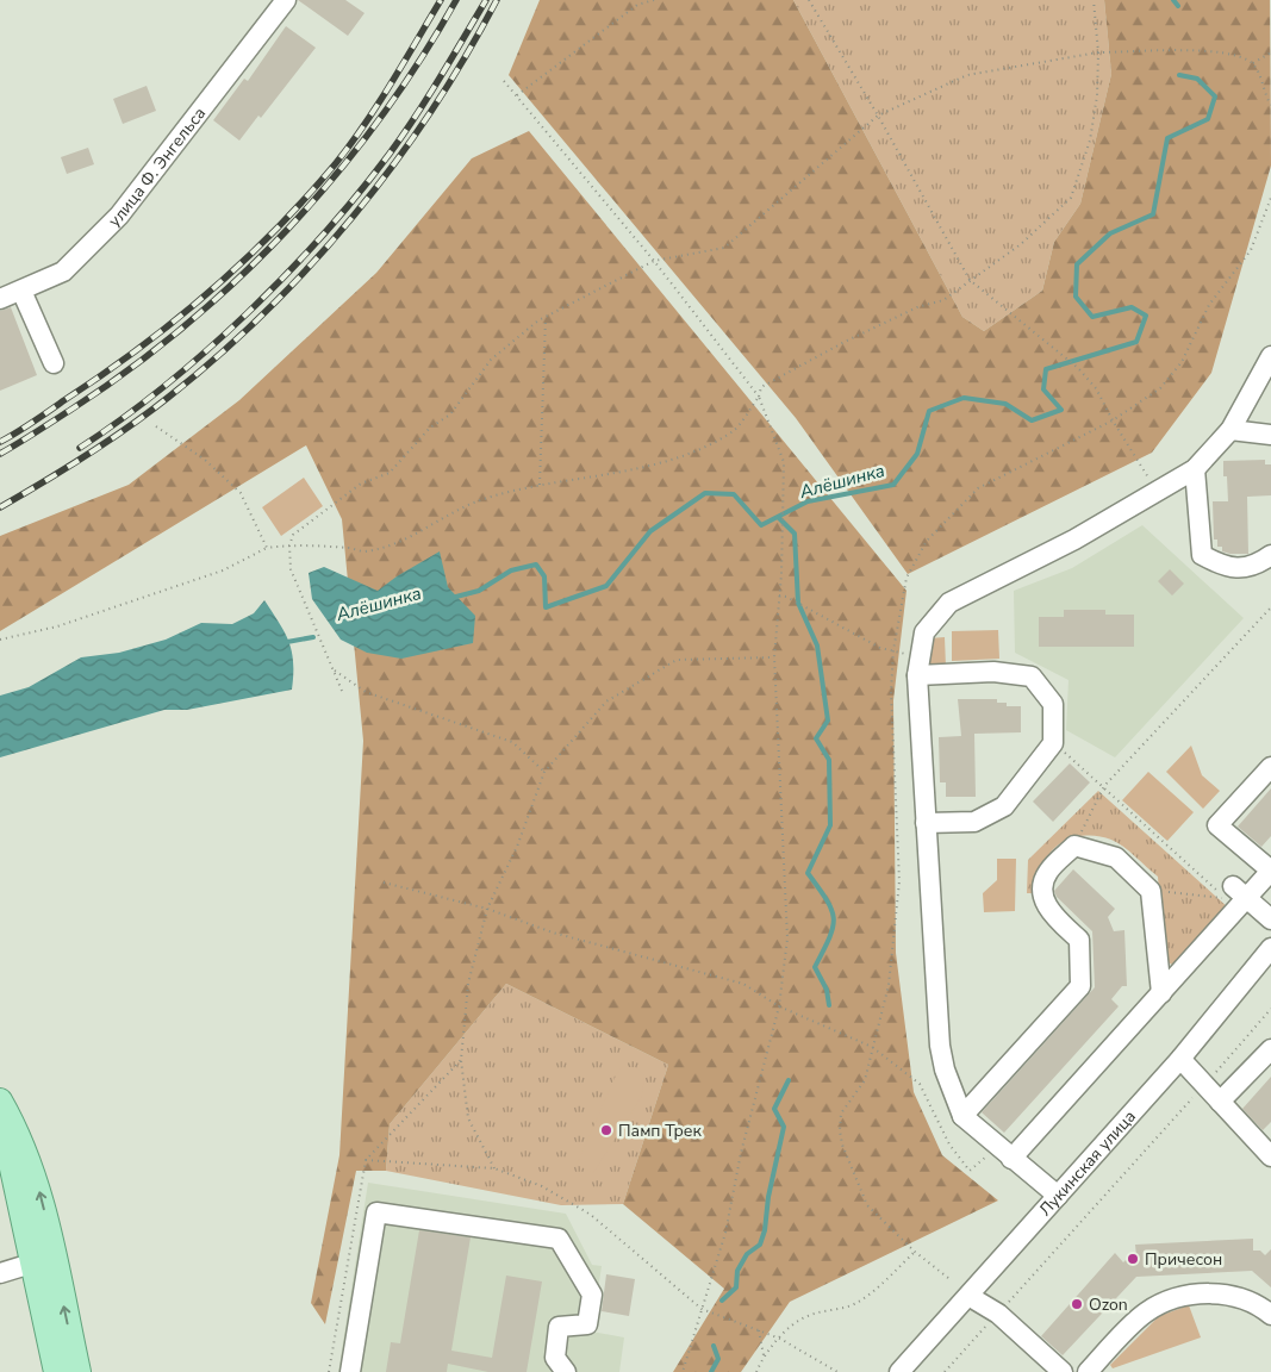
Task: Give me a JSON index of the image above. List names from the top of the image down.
{
  "streets": {
    "street": ["улица Ф. Энгельса", "Лукинская улица"]
  },
  "water": ["Алёшинка"],
  "places": ["Памп Трек", "Причесон", "Ozon"]
}
